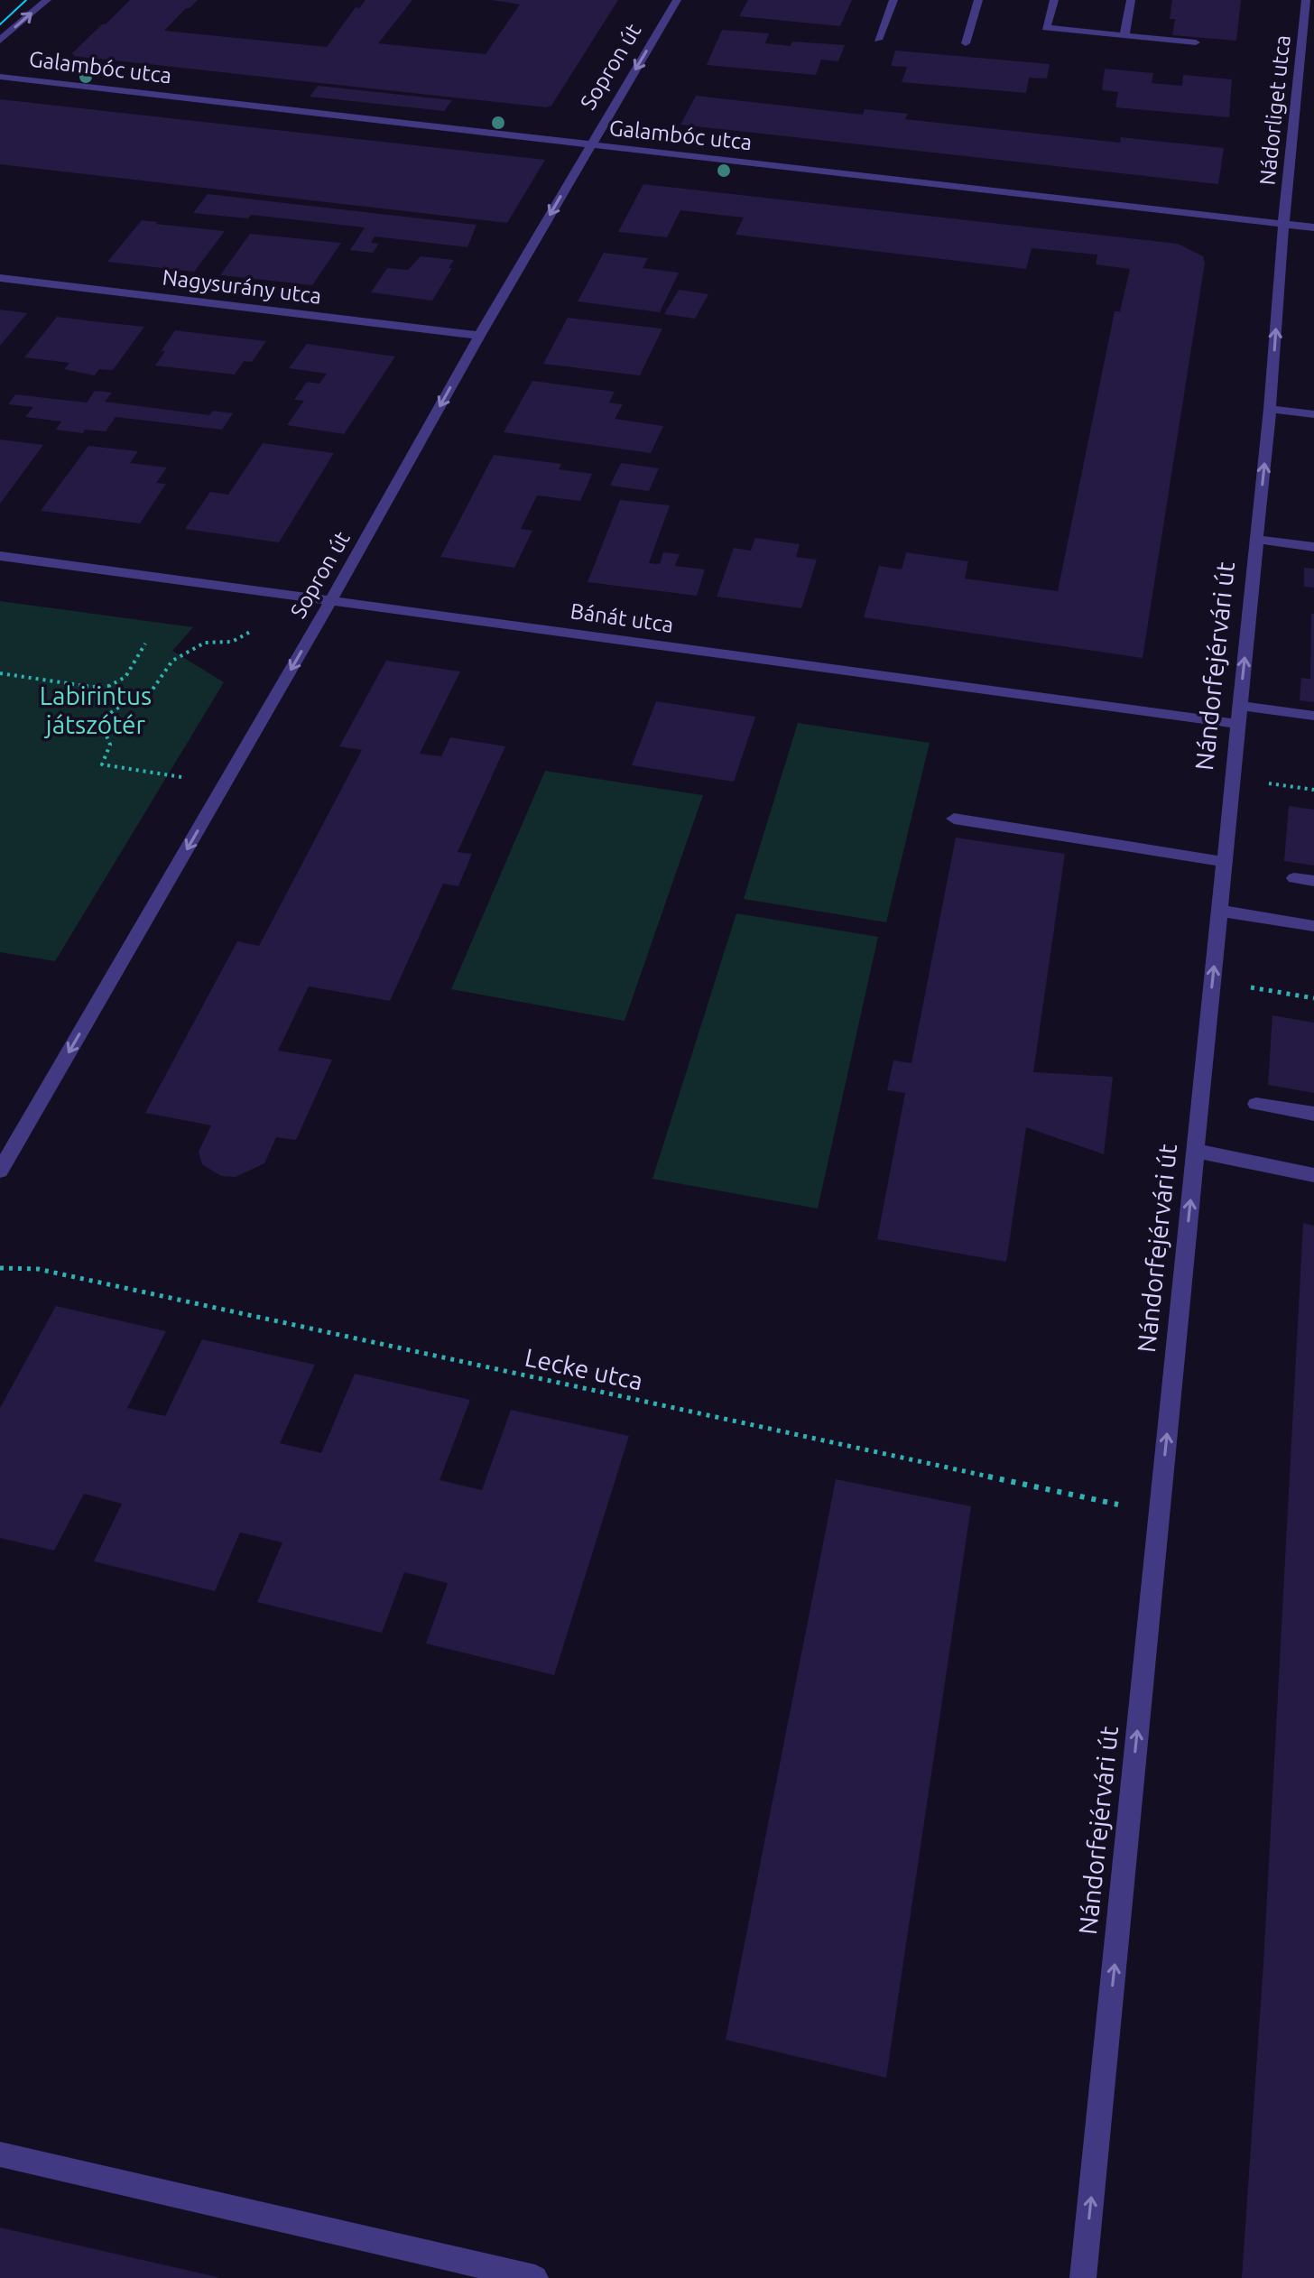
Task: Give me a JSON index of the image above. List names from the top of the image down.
{
  "streets": {
    "street": [
      "Sopron út",
      "Galambóc utca",
      "Nádorliget utca",
      "Nagysurány utca",
      "Bánát utca",
      "Nándorfejérvári út"
    ],
    "path": ["Lecke utca"]
  },
  "crossings": [
    ["Sopron út", "Galambóc utca"],
    ["Sopron út", "Nagysurány utca"],
    ["Sopron út", "Bánát utca"],
    ["Galambóc utca", "Nádorliget utca"],
    ["Galambóc utca", "Nándorfejérvári út"],
    ["Nádorliget utca", "Nándorfejérvári út"],
    ["Bánát utca", "Nándorfejérvári út"],
    ["Nándorfejérvári út", "Lecke utca"]
  ],
  "one_way": ["Sopron út", "Nándorfejérvári út"],
  "parks": ["Labirintus játszótér"]
}
